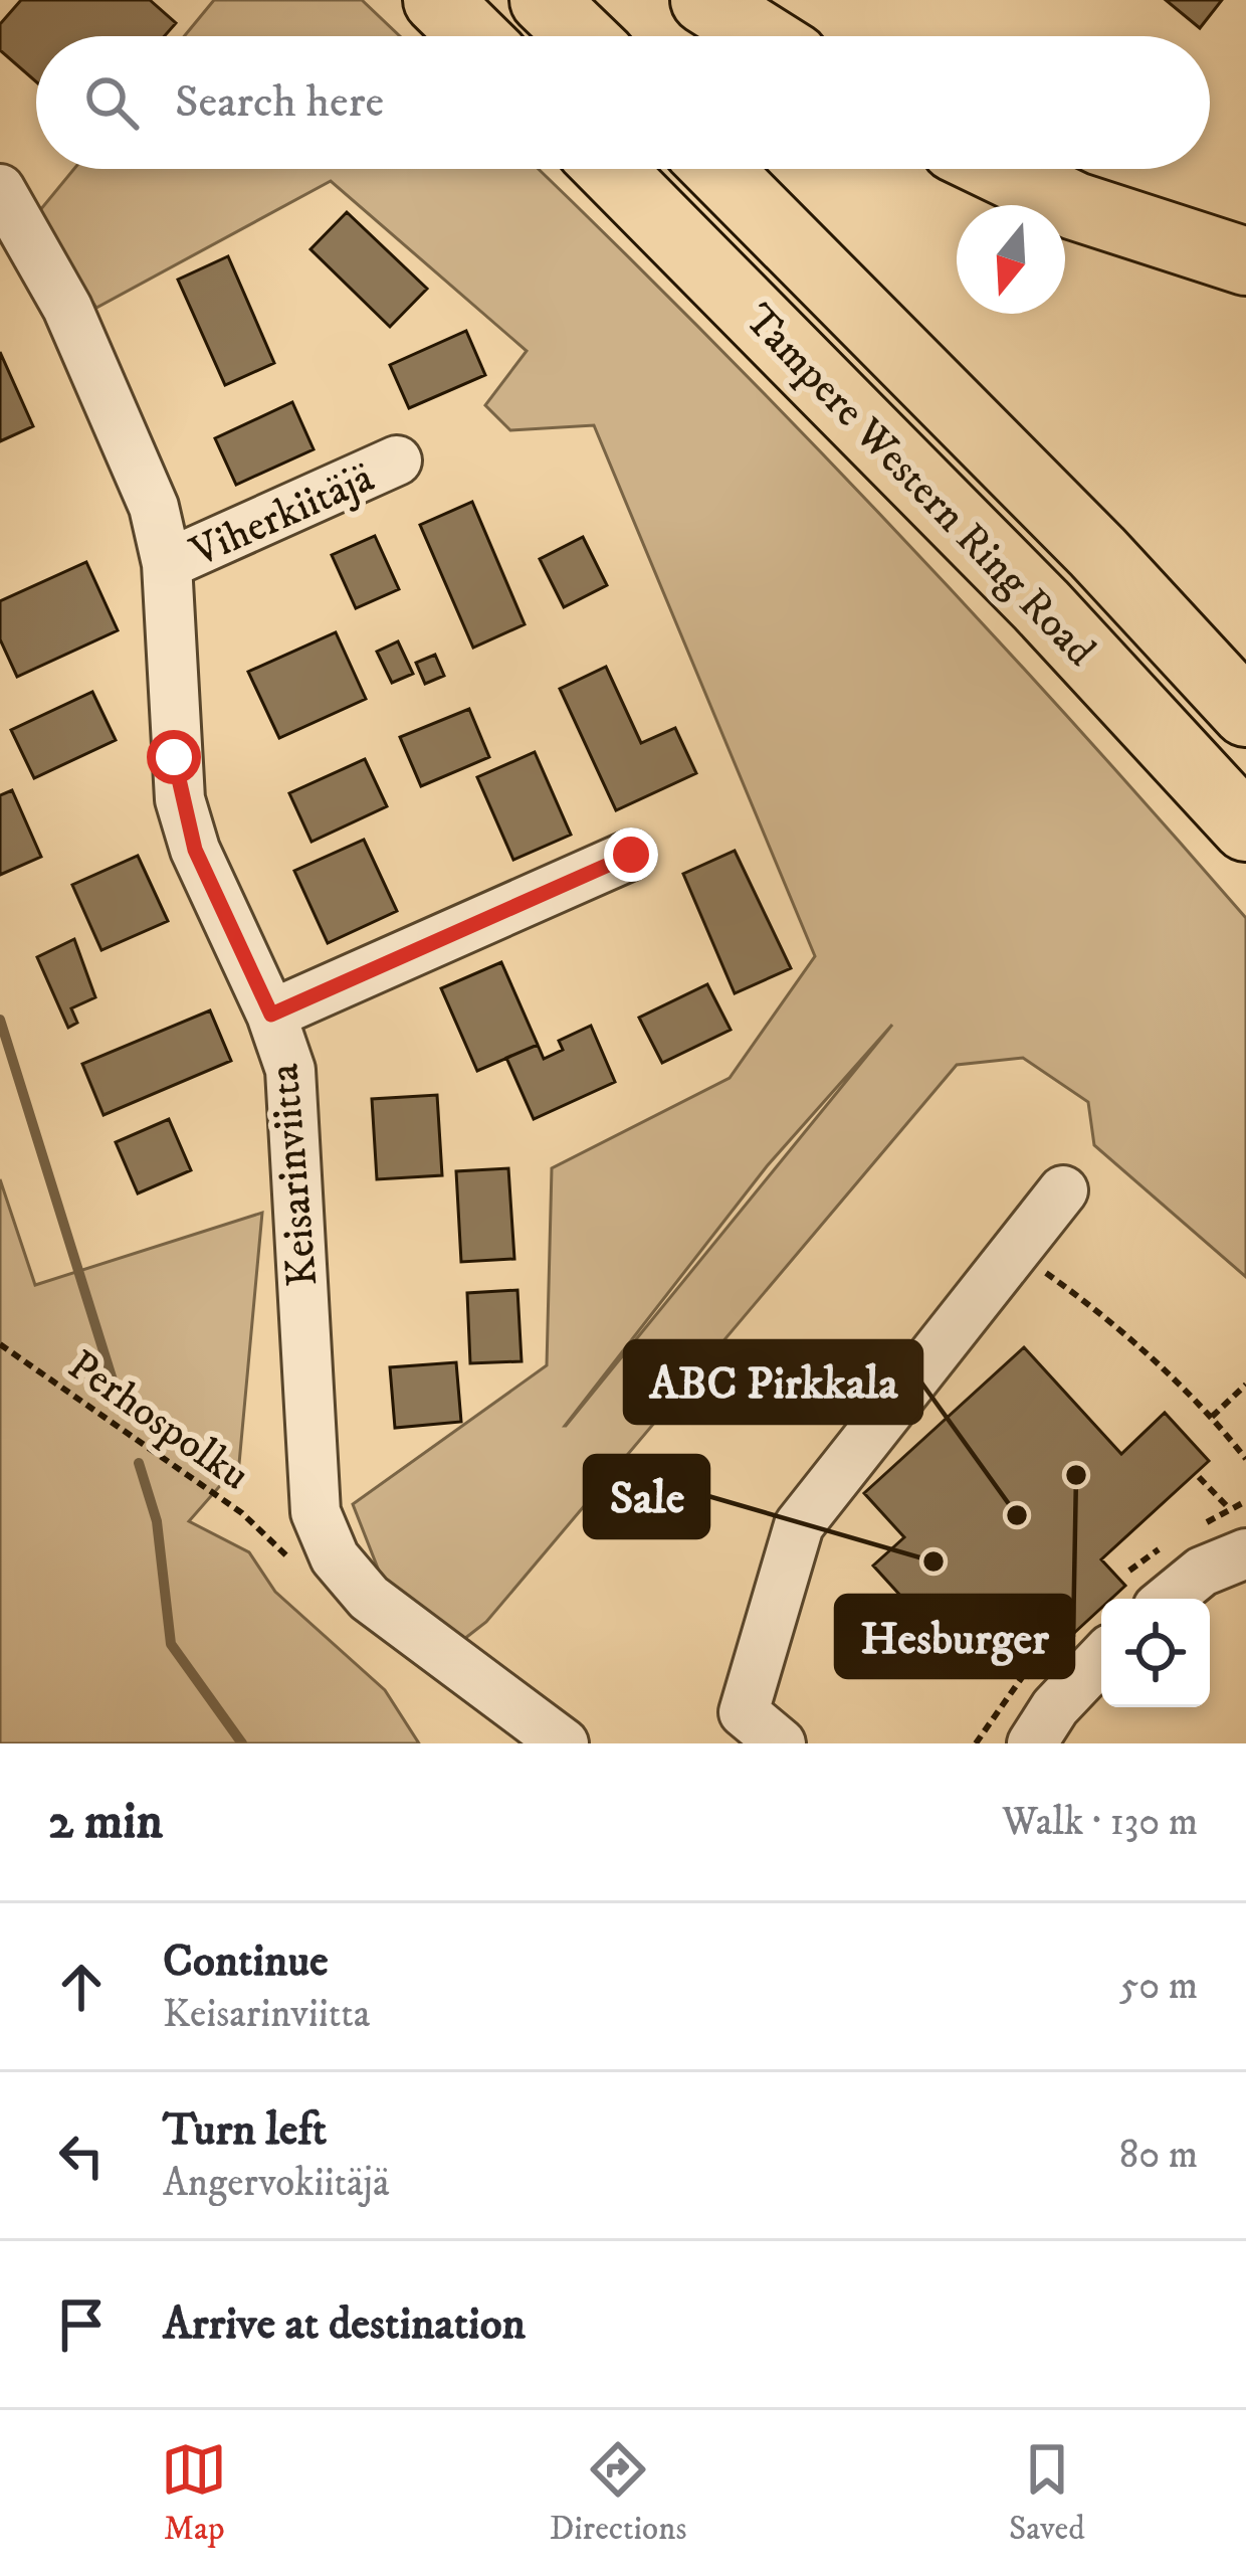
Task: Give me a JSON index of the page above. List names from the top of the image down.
{
  "streets": {
    "highway": ["Tampere Western Ring Road"],
    "street": ["Viherkiitäjä", "Keisarinviitta"],
    "path": ["Perhospolku"]
  },
  "crossings": [
    ["Viherkiitäjä", "Keisarinviitta"]
  ],
  "places": ["Hesburger", "ABC Pirkkala", "Sale"],
  "north": "bottom",
  "page": {
    "search": "Search here",
    "heading": ["2 min", "Walk · 130 m"],
    "list": [
      ["Continue", "Keisarinviitta", "50 m"],
      ["Turn left", "Angervokiitäjä", "80 m"],
      "Arrive at destination"
    ],
    "nav": ["Map", "Directions", "Saved"]
  }
}
